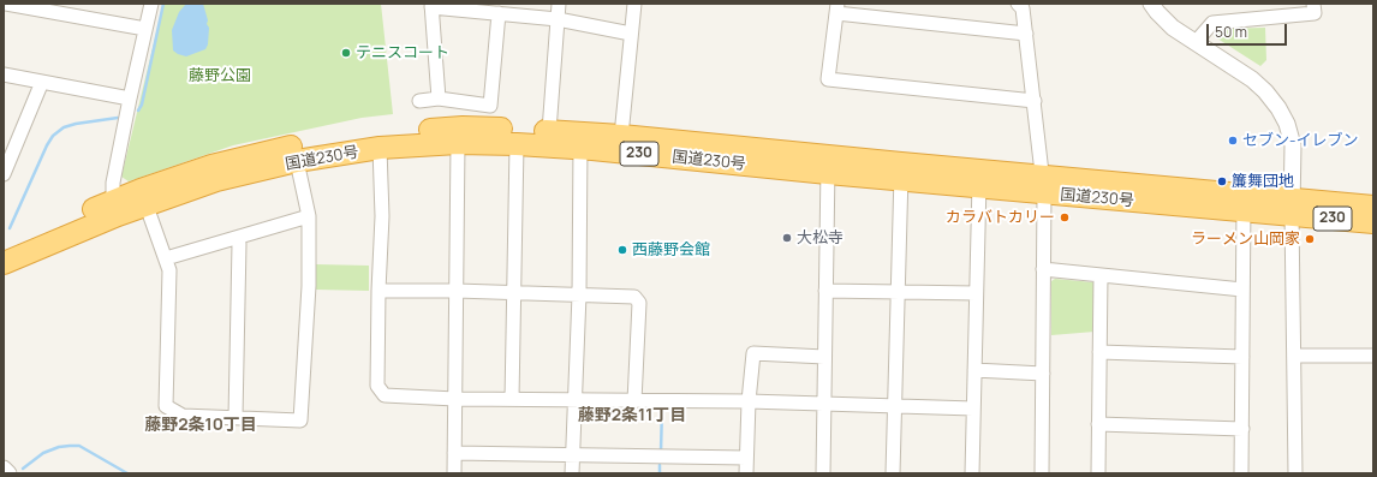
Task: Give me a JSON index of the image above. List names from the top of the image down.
{
  "streets": {
    "highway": ["230", "国道230号"]
  },
  "districts": ["藤野2条11丁目", "藤野2条10丁目"],
  "parks": ["藤野公園"],
  "places": [
    "テニスコート",
    "セブン-イレブン",
    "簾舞団地",
    "カラバトカリー",
    "大松寺",
    "ラーメン山岡家",
    "西藤野会館"
  ],
  "scale_bar": "50 m"
}
